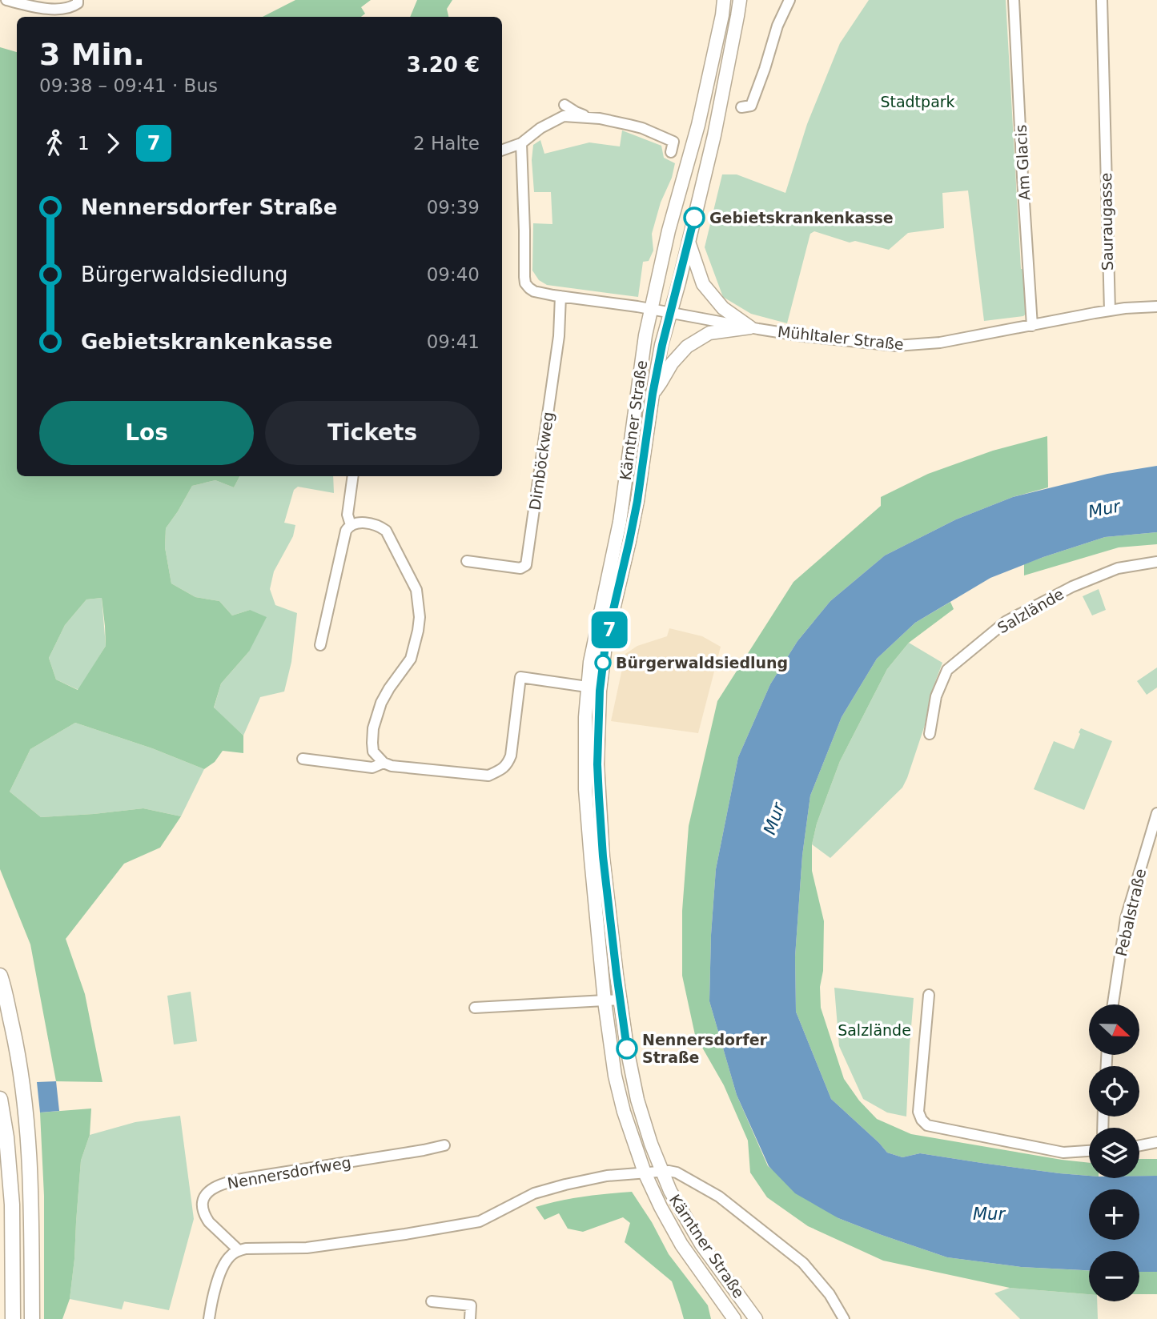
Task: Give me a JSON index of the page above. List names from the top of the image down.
{
  "streets": {
    "main road": ["Kärntner Straße"],
    "street": [
      "Am Glacis",
      "Sauraugasse",
      "Mühltaler Straße",
      "Dirnböckweg",
      "Salzlände",
      "Pebalstraße",
      "Nennersdorfweg"
    ]
  },
  "crossings": [
    ["Am Glacis", "Mühltaler Straße"],
    ["Sauraugasse", "Mühltaler Straße"],
    ["Mühltaler Straße", "Kärntner Straße"]
  ],
  "water": ["Mur"],
  "parks": ["Stadtpark", "Salzlände"],
  "places": ["Gebietskrankenkasse", "Bürgerwaldsiedlung", "Nennersdorfer Straße"],
  "lines": ["bus line 7"],
  "north": "right",
  "page": {
    "on_map": "7",
    "heading": ["3 Min.", "09:38 – 09:41 · Bus", "3.20 €"],
    "legs": ["1", "7", "2 Halte"],
    "list": [
      {
        "name": "Nennersdorfer Straße",
        "value": "09:39"
      },
      {
        "name": "Bürgerwaldsiedlung",
        "value": "09:40"
      },
      {
        "name": "Gebietskrankenkasse",
        "value": "09:41"
      }
    ],
    "buttons": ["Los", "Tickets"],
    "map_buttons": ["+", "−"]
  }
}
